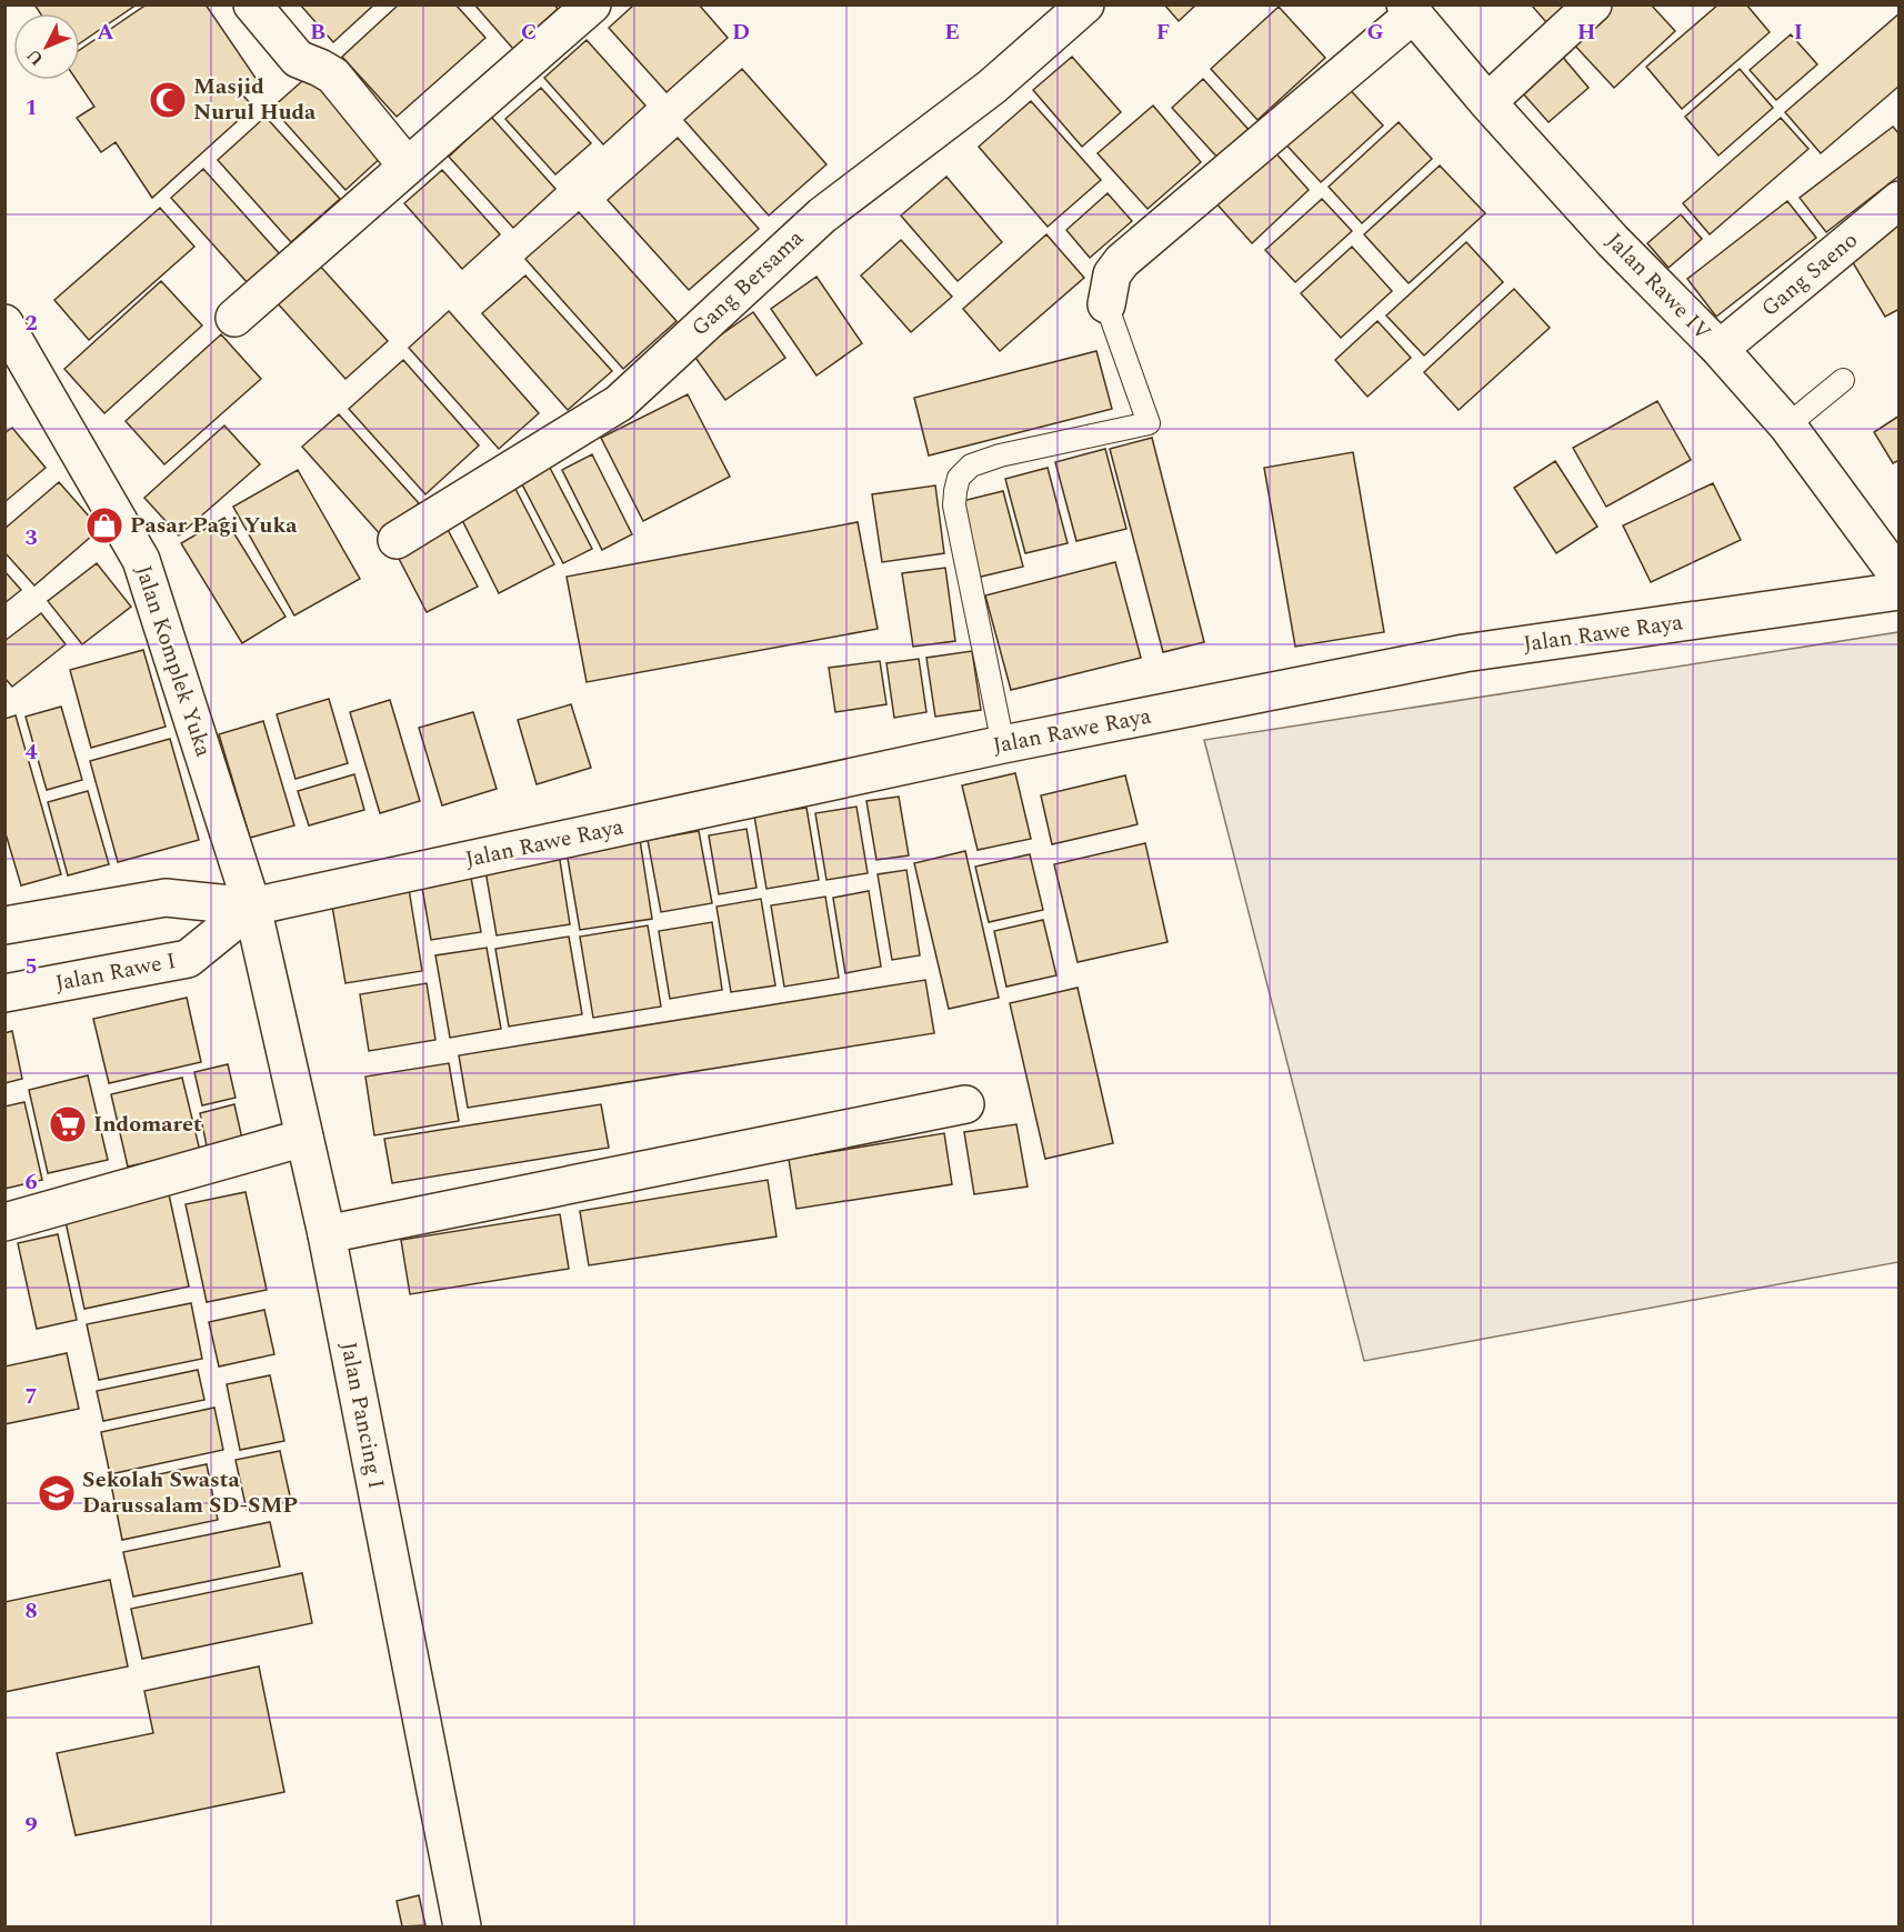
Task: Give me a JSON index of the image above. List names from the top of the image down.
{
  "streets": {
    "street": [
      "Gang Saeno",
      "Gang Bersama",
      "Jalan Rawe IV",
      "Jalan Rawe Raya",
      "Jalan Komplek Yuka",
      "Jalan Rawe I",
      "Jalan Pancing I"
    ]
  },
  "crossings": [
    ["Gang Saeno", "Jalan Rawe IV"],
    ["Jalan Rawe Raya", "Jalan Komplek Yuka"],
    ["Jalan Rawe Raya", "Jalan Rawe I"],
    ["Jalan Rawe Raya", "Jalan Pancing I"],
    ["Jalan Komplek Yuka", "Jalan Rawe I"],
    ["Jalan Komplek Yuka", "Jalan Pancing I"],
    ["Jalan Rawe I", "Jalan Pancing I"]
  ],
  "places": {
    "mosque": ["Masjid Nurul Huda"],
    "shop": ["Pasar Pagi Yuka"],
    "supermarket": ["Indomaret"],
    "school or university": ["Sekolah Swasta Darussalam SD-SMP"]
  },
  "north": "bottom left",
  "grid": {
    "columns": [
      "A",
      "B",
      "C",
      "D",
      "E",
      "F",
      "G",
      "H",
      "I"
    ],
    "rows": [
      "1",
      "2",
      "3",
      "4",
      "5",
      "6",
      "7",
      "8",
      "9"
    ]
  }
}
